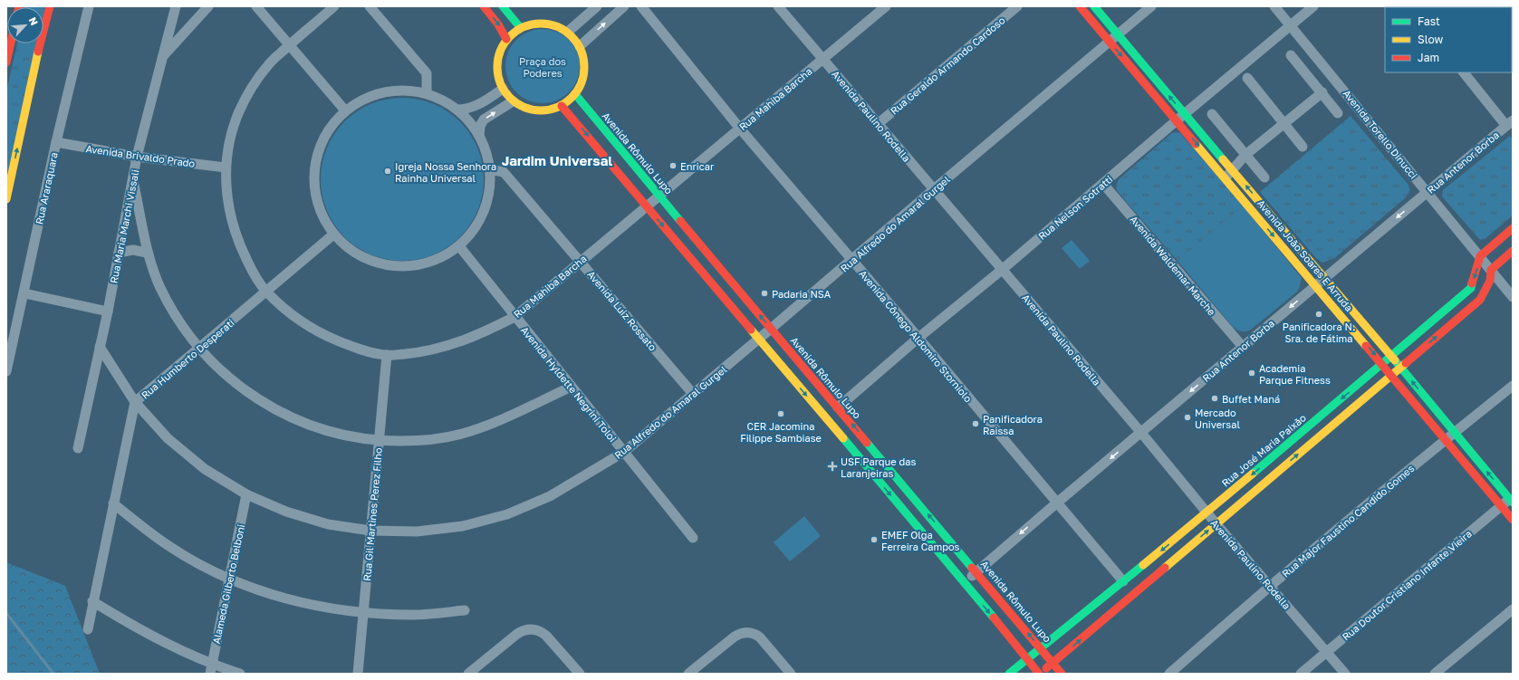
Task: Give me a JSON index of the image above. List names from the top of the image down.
{
  "streets": {
    "main road": ["Avenida Rômulo Lupo", "Avenida João Soares E Arruda", "Rua José Maria Paixão"],
    "street": [
      "Rua Geraldo Armando Cardoso",
      "Rua Mahiba Barcha",
      "Avenida Paulino Rodella",
      "Avenida Torello Dinucci",
      "Avenida Brivaldo Prado",
      "Rua Antenor Borba",
      "Rua Araraquara",
      "Rua Nelson Sotratti",
      "Rua Alfredo do Amaral Gurgel",
      "Rua Maria Marchi Vissali",
      "Avenida Waldemar Marche",
      "Avenida Luiz Rossato",
      "Avenida Cônego Aldomiro Storniolo",
      "Rua Humberto Desperati",
      "Avenida Hyldette Negrini Toloi",
      "Rua Gil Martines Perez Filho",
      "Rua Major Faustino Candido Gomes",
      "Alameda Gilberto Belboni",
      "Rua Doutor Cristiano Infante Vieira"
    ]
  },
  "crossings": [
    ["Rua Geraldo Armando Cardoso", "Avenida Paulino Rodella"],
    ["Rua Mahiba Barcha", "Avenida Paulino Rodella"],
    ["Rua Mahiba Barcha", "Avenida Rômulo Lupo"],
    ["Rua Mahiba Barcha", "Avenida Brivaldo Prado"],
    ["Rua Mahiba Barcha", "Avenida Luiz Rossato"],
    ["Rua Mahiba Barcha", "Avenida Cônego Aldomiro Storniolo"],
    ["Rua Mahiba Barcha", "Rua Humberto Desperati"],
    ["Rua Mahiba Barcha", "Avenida Hyldette Negrini Toloi"],
    ["Rua Mahiba Barcha", "Rua Gil Martines Perez Filho"],
    ["Avenida Paulino Rodella", "Rua Antenor Borba"],
    ["Avenida Paulino Rodella", "Rua Nelson Sotratti"],
    ["Avenida Paulino Rodella", "Rua Alfredo do Amaral Gurgel"],
    ["Avenida Paulino Rodella", "Rua José Maria Paixão"],
    ["Avenida Paulino Rodella", "Rua Major Faustino Candido Gomes"],
    ["Avenida Paulino Rodella", "Rua Doutor Cristiano Infante Vieira"],
    ["Avenida Torello Dinucci", "Rua Antenor Borba"],
    ["Avenida Torello Dinucci", "Rua Nelson Sotratti"],
    ["Avenida Torello Dinucci", "Rua José Maria Paixão"],
    ["Avenida Rômulo Lupo", "Rua Antenor Borba"],
    ["Avenida Rômulo Lupo", "Rua Nelson Sotratti"],
    ["Avenida Rômulo Lupo", "Rua Alfredo do Amaral Gurgel"],
    ["Avenida Rômulo Lupo", "Rua José Maria Paixão"],
    ["Avenida Brivaldo Prado", "Rua Araraquara"],
    ["Avenida Brivaldo Prado", "Rua Maria Marchi Vissali"],
    ["Rua Antenor Borba", "Avenida João Soares E Arruda"],
    ["Rua Antenor Borba", "Avenida Waldemar Marche"],
    ["Rua Antenor Borba", "Avenida Cônego Aldomiro Storniolo"],
    ["Rua Nelson Sotratti", "Avenida João Soares E Arruda"],
    ["Rua Nelson Sotratti", "Avenida Waldemar Marche"],
    ["Rua Nelson Sotratti", "Avenida Cônego Aldomiro Storniolo"],
    ["Rua Alfredo do Amaral Gurgel", "Rua Maria Marchi Vissali"],
    ["Rua Alfredo do Amaral Gurgel", "Avenida João Soares E Arruda"],
    ["Rua Alfredo do Amaral Gurgel", "Avenida Luiz Rossato"],
    ["Rua Alfredo do Amaral Gurgel", "Avenida Cônego Aldomiro Storniolo"],
    ["Rua Alfredo do Amaral Gurgel", "Rua Humberto Desperati"],
    ["Rua Alfredo do Amaral Gurgel", "Avenida Hyldette Negrini Toloi"],
    ["Rua Alfredo do Amaral Gurgel", "Rua Gil Martines Perez Filho"],
    ["Rua Alfredo do Amaral Gurgel", "Alameda Gilberto Belboni"],
    ["Avenida João Soares E Arruda", "Rua José Maria Paixão"],
    ["Avenida João Soares E Arruda", "Rua Major Faustino Candido Gomes"],
    ["Avenida João Soares E Arruda", "Rua Doutor Cristiano Infante Vieira"],
    ["Avenida Cônego Aldomiro Storniolo", "Rua José Maria Paixão"]
  ],
  "one_way": ["Rua Antenor Borba"],
  "districts": ["Jardim Universal"],
  "parks": ["Praça dos Poderes"],
  "places": {
    "other": [
      "Enricar",
      "Igreja Nossa Senhora Rainha Universal",
      "Padaria NSA",
      "Panificadora N. Sra. de Fátima",
      "Academia Parque Fitness",
      "Buffet Maná",
      "CER Jacomina Filippe Sambiase",
      "Mercado Universal",
      "Panificadora Raissa",
      "EMEF Olga Ferreira Campos"
    ],
    "health": ["USF Parque das Laranjeiras"]
  },
  "legend": ["Fast", "Slow", "Jam"],
  "north": "top right"
}
